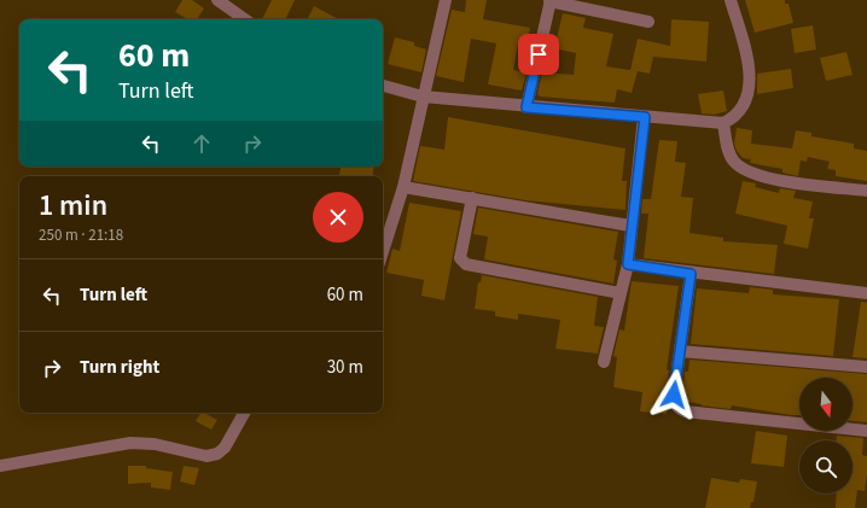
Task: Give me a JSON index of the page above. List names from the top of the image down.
{
  "north": "bottom",
  "page": {
    "turn": ["60 m", "Turn left"],
    "heading": ["1 min", "250 m · 21:18"],
    "list": [
      {
        "name": "Turn left",
        "value": "60 m"
      },
      {
        "name": "Turn right",
        "value": "30 m"
      }
    ]
  }
}
